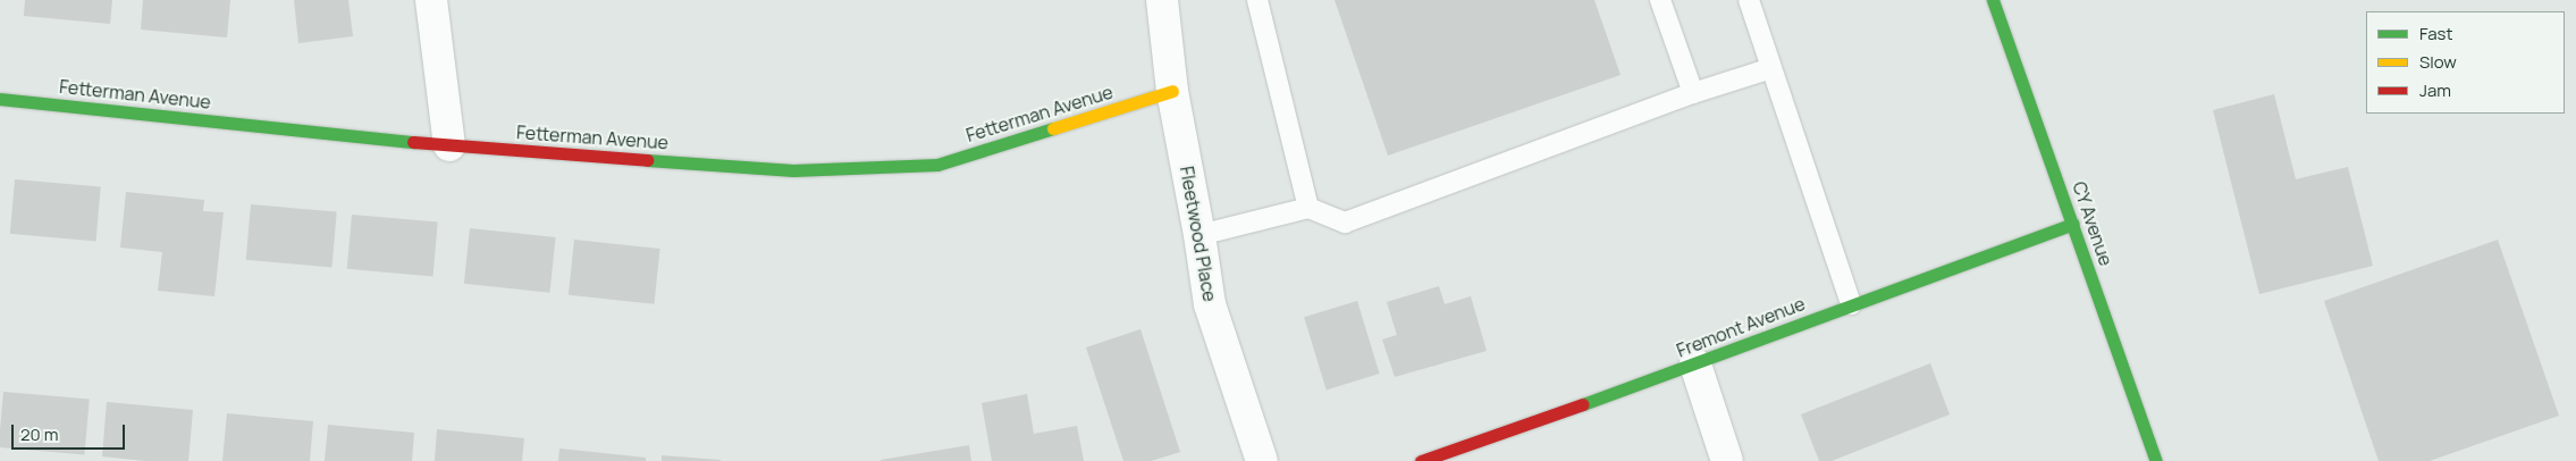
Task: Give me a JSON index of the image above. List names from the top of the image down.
{
  "streets": {
    "street": [
      "Fetterman Avenue",
      "CY Avenue",
      "Fleetwood Place",
      "Fremont Avenue"
    ]
  },
  "crossings": [
    ["Fetterman Avenue", "Fleetwood Place"],
    ["CY Avenue", "Fremont Avenue"]
  ],
  "legend": ["Fast", "Slow", "Jam"],
  "scale_bar": "20 m"
}
